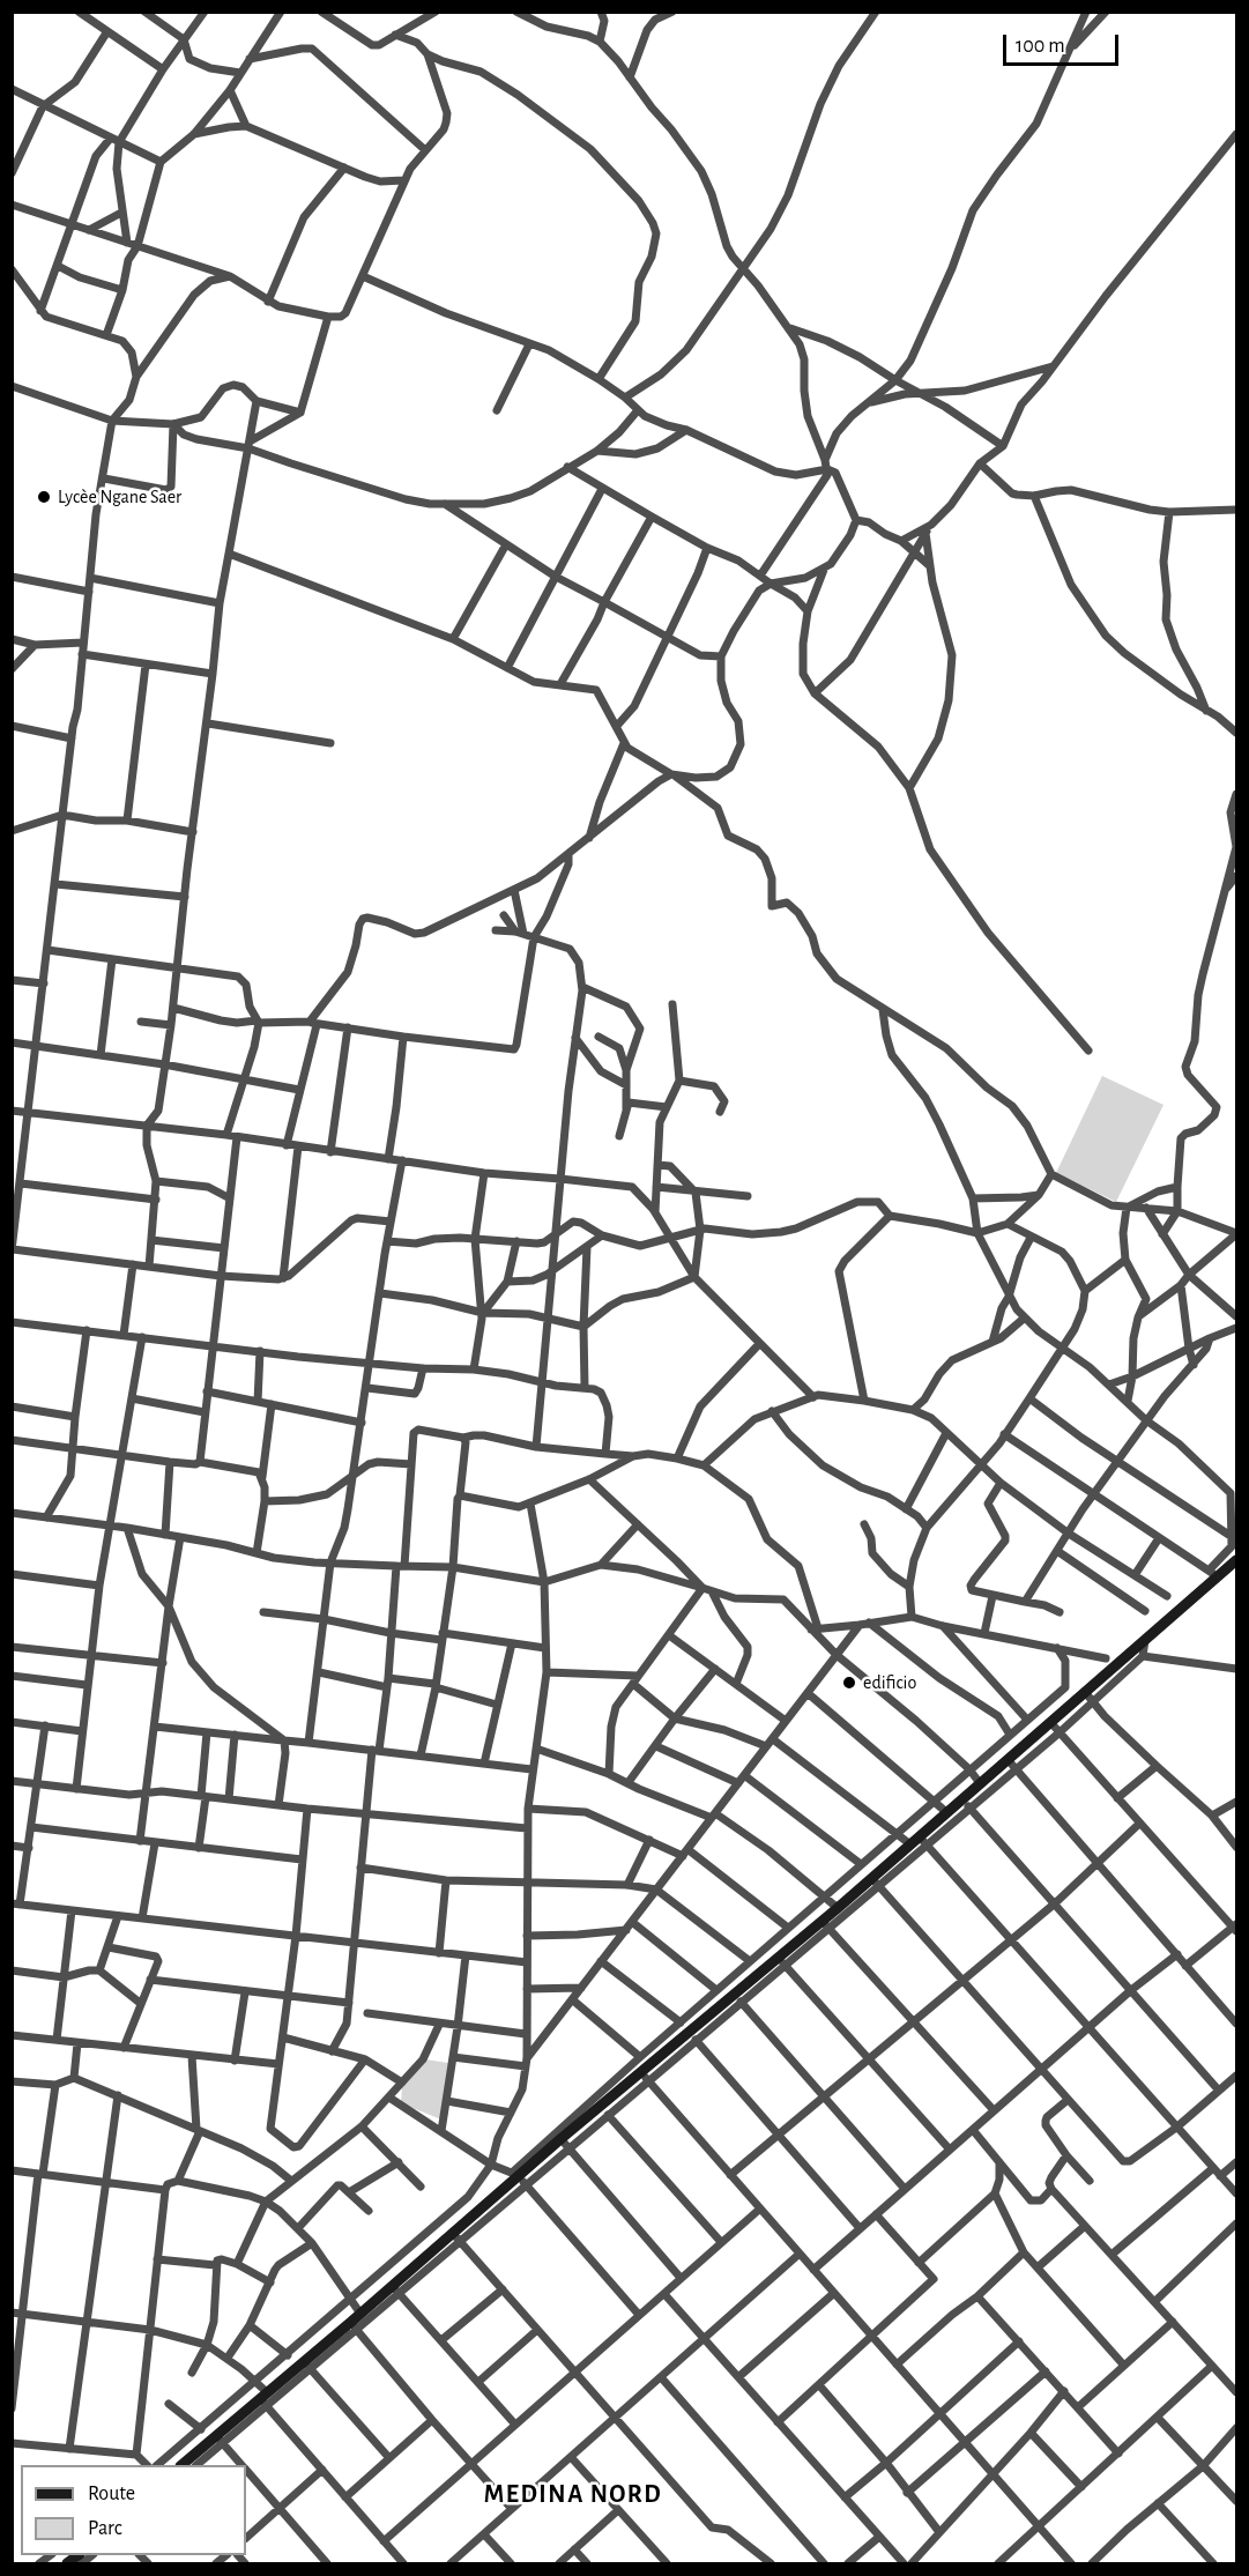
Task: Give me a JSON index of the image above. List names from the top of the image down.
{
  "districts": ["MEDINA NORD"],
  "places": ["Lycèe Ngane Saer", "edificio"],
  "legend": ["Route", "Parc"],
  "scale_bar": "100 m"
}
